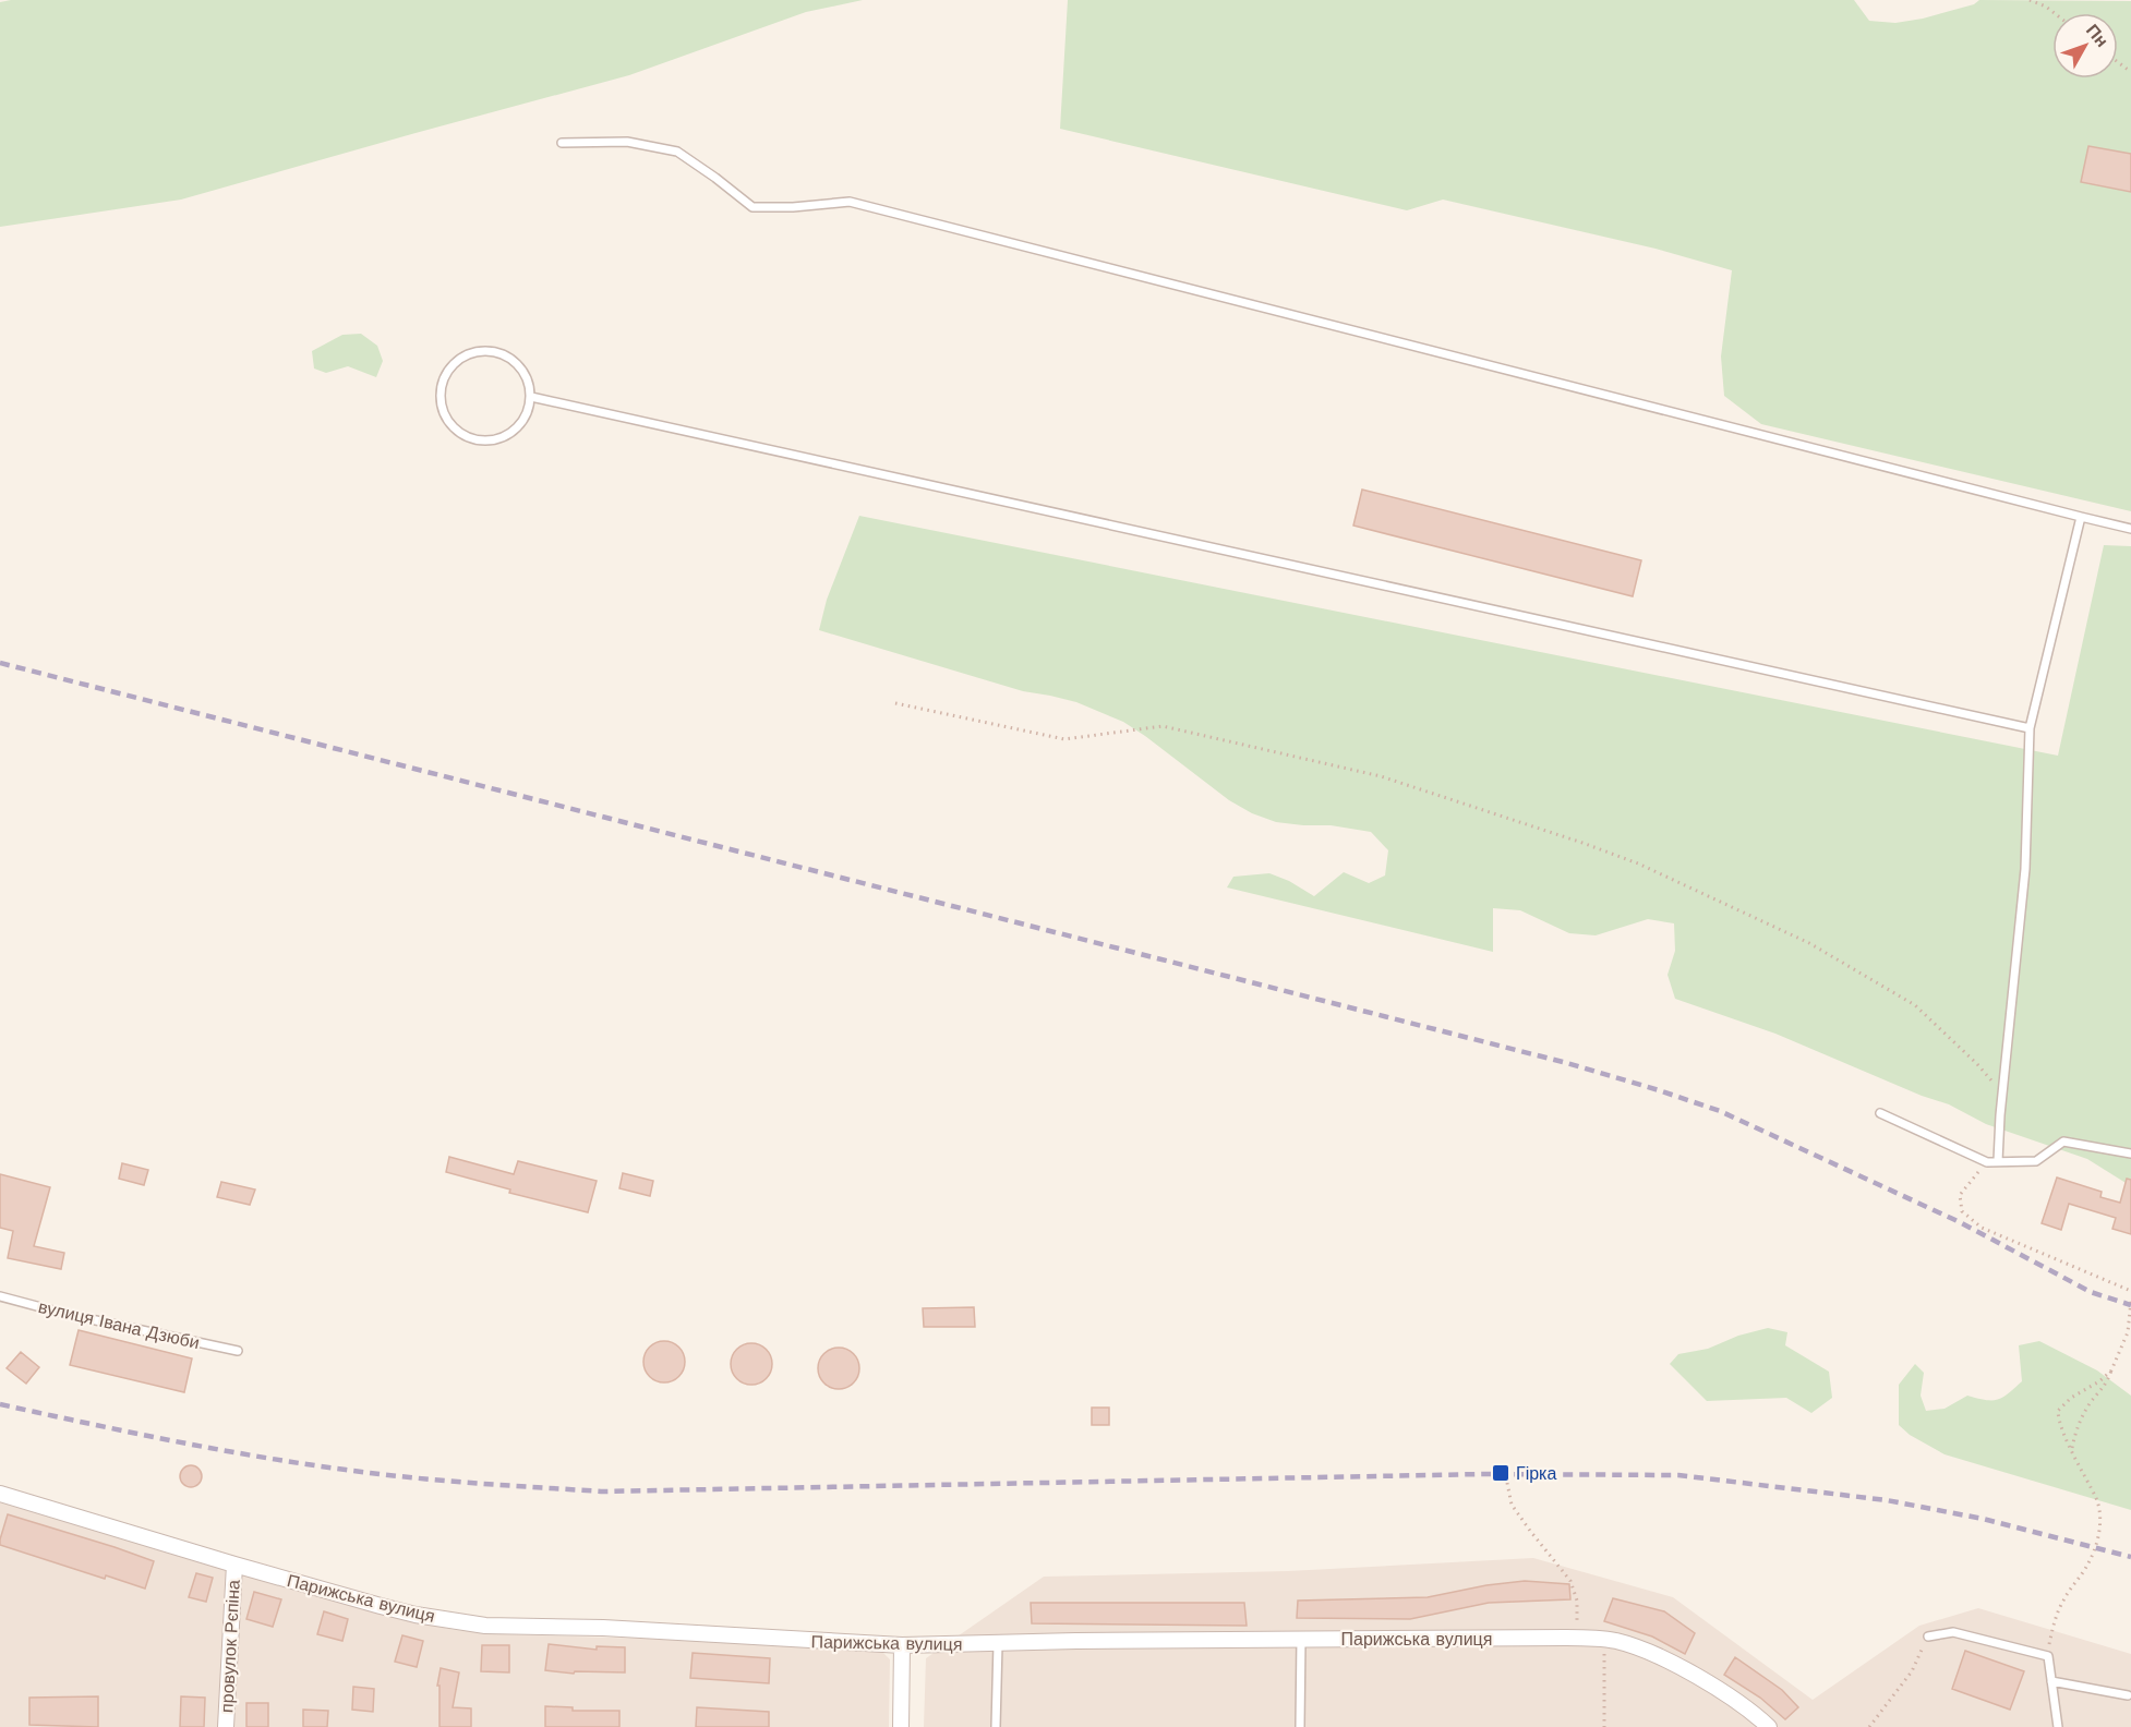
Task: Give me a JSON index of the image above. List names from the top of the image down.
{
  "streets": {
    "street": ["Парижська вулиця", "провулок Рєпіна"],
    "lane": ["вулиця Івана Дзюби"]
  },
  "crossings": [
    ["Парижська вулиця", "провулок Рєпіна"]
  ],
  "places": {
    "transit": ["Гірка"]
  },
  "north": "top right"
}
